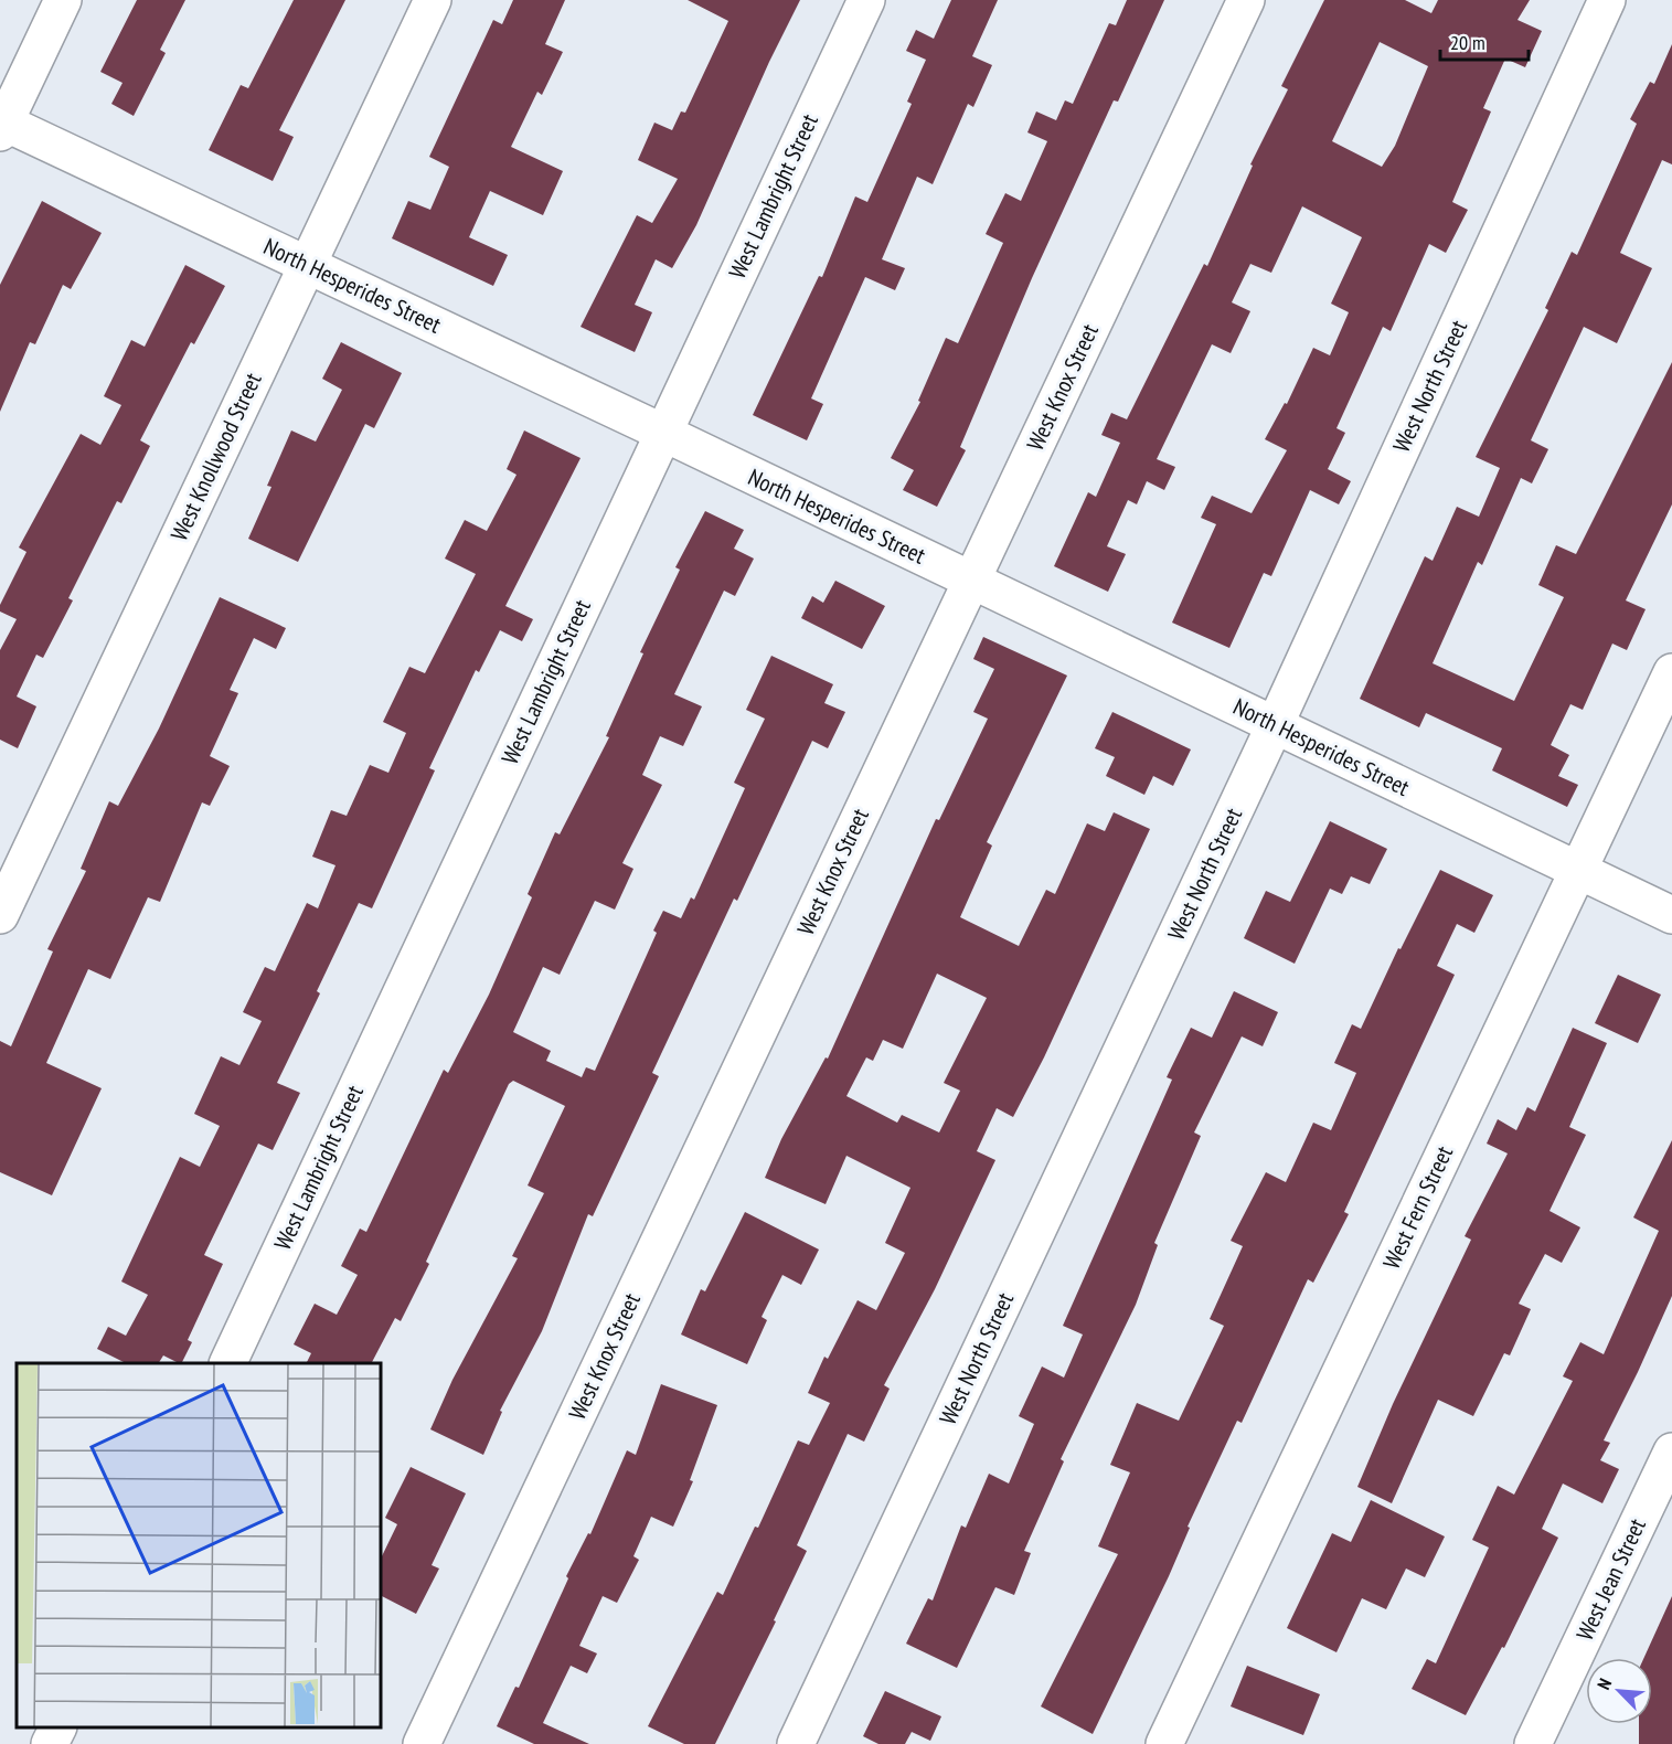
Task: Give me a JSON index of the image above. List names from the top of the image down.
{
  "streets": {
    "street": [
      "West Lambright Street",
      "North Hesperides Street",
      "West North Street",
      "West Knox Street",
      "West Knollwood Street",
      "West Fern Street",
      "West Jean Street"
    ]
  },
  "crossings": [
    ["West Lambright Street", "North Hesperides Street"],
    ["North Hesperides Street", "West North Street"],
    ["North Hesperides Street", "West Knox Street"],
    ["North Hesperides Street", "West Knollwood Street"],
    ["North Hesperides Street", "West Fern Street"]
  ],
  "scale_bar": "20 m",
  "north": "top left"
}
